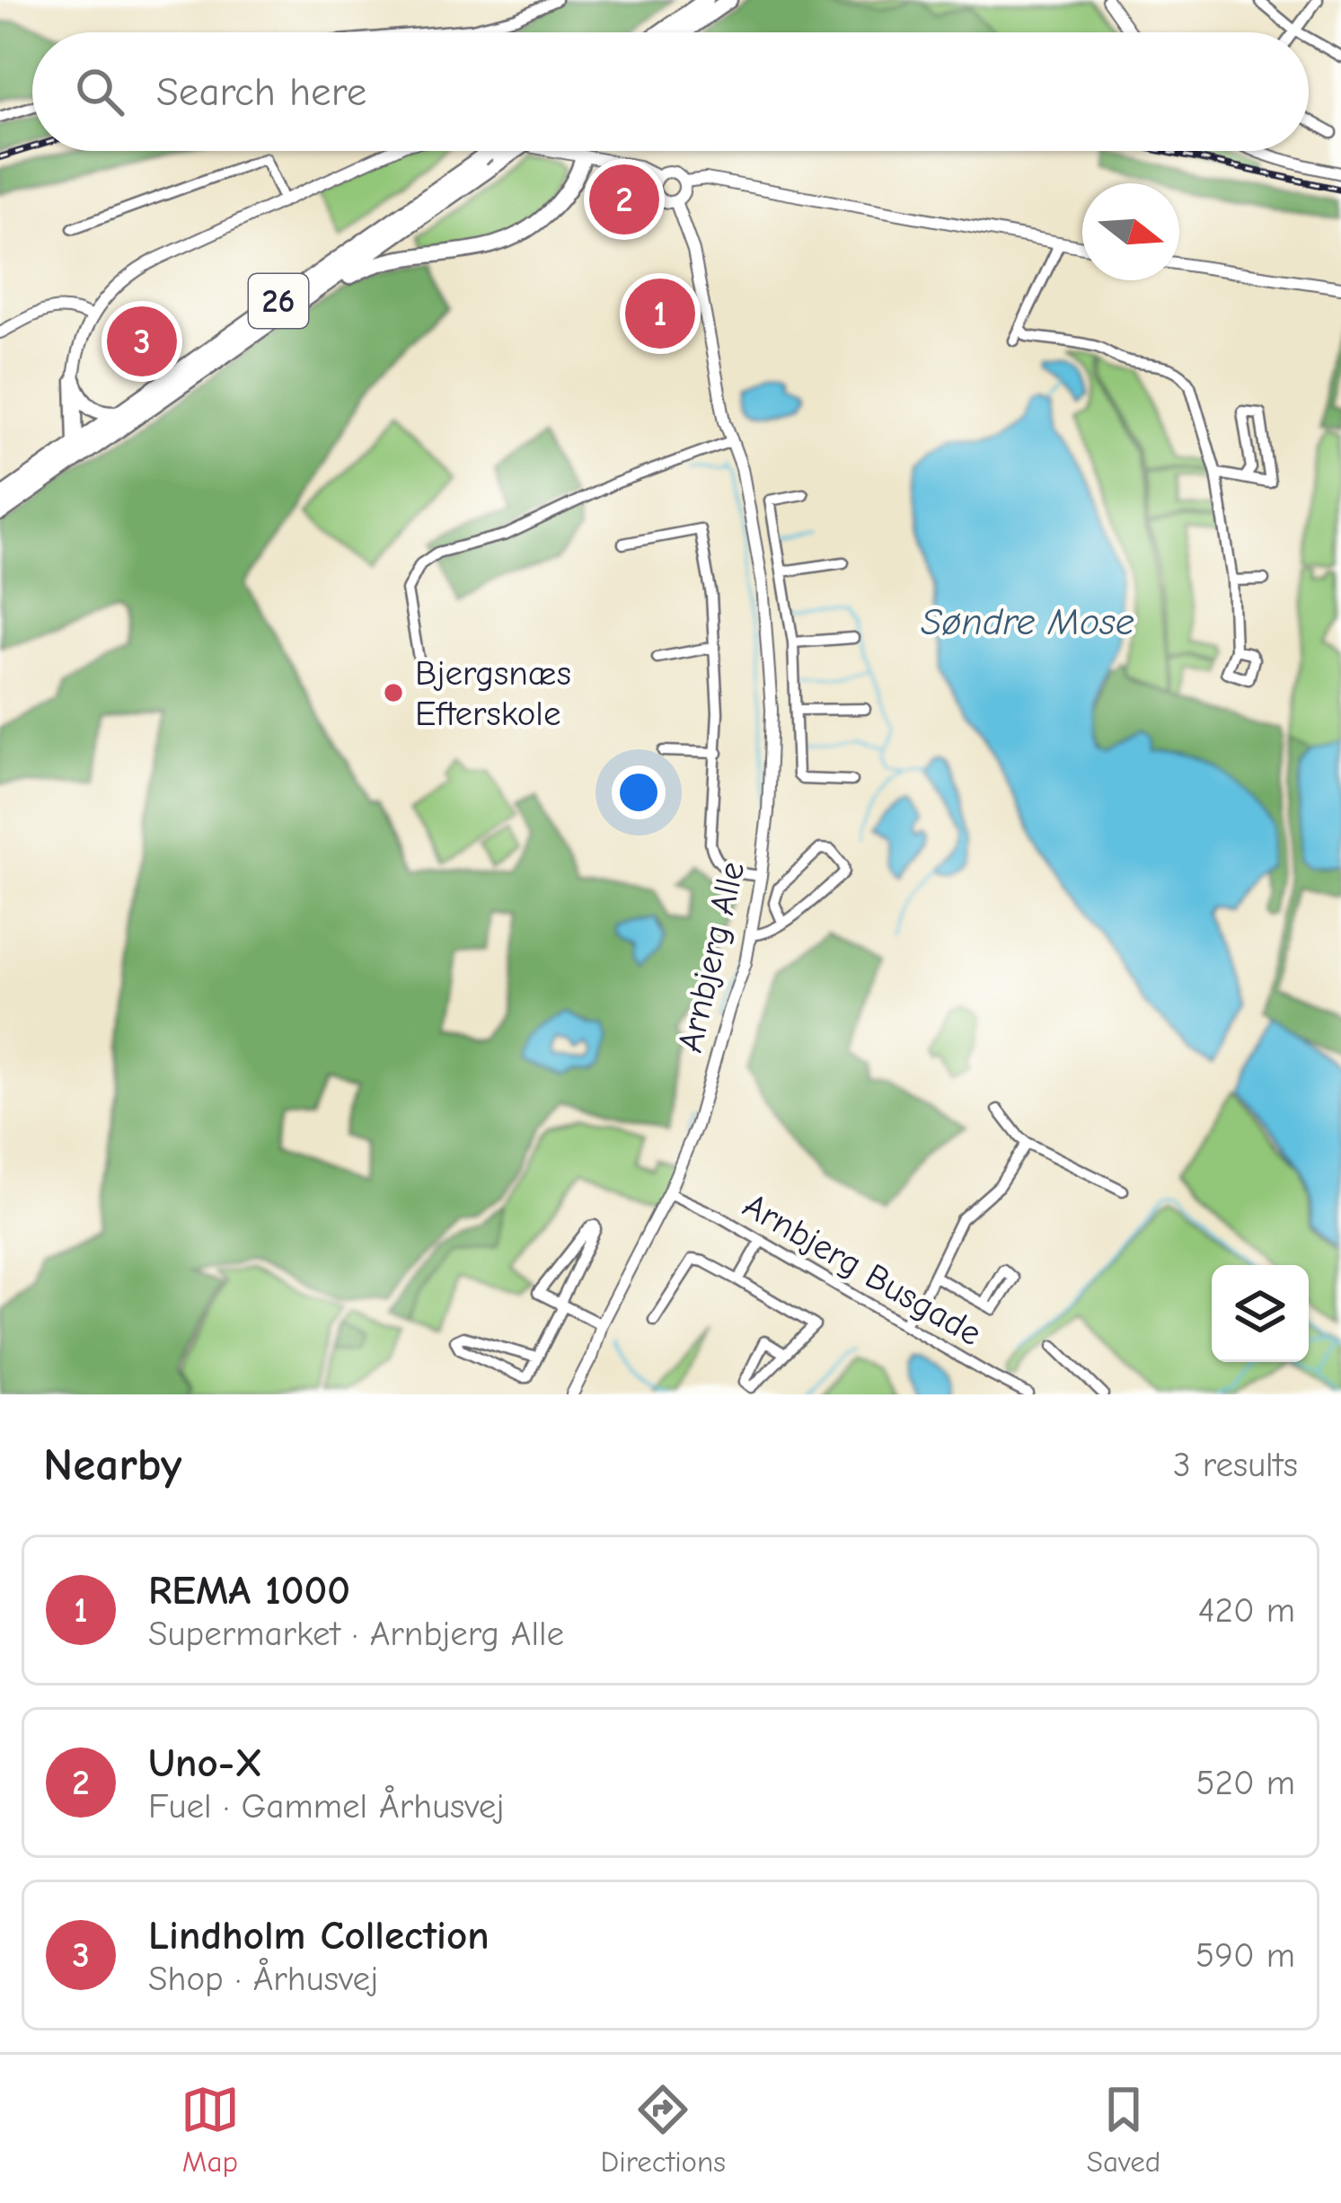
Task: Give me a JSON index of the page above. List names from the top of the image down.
{
  "streets": {
    "main road": ["26"],
    "street": ["Arnbjerg Alle", "Arnbjerg Busgade"]
  },
  "crossings": [
    ["Arnbjerg Alle", "Arnbjerg Busgade"]
  ],
  "water": ["Søndre Mose"],
  "places": ["Bjergsnæs Efterskole"],
  "north": "right",
  "page": {
    "search": "Search here",
    "pins": ["2", "1", "3"],
    "heading": ["Nearby", "3 results"],
    "list": [
      {
        "mark": "1",
        "name": "REMA 1000",
        "note": "Supermarket · Arnbjerg Alle",
        "value": "420 m"
      },
      {
        "mark": "2",
        "name": "Uno-X",
        "note": "Fuel · Gammel Århusvej",
        "value": "520 m"
      },
      {
        "mark": "3",
        "name": "Lindholm Collection",
        "note": "Shop · Århusvej",
        "value": "590 m"
      }
    ],
    "nav": ["Map", "Directions", "Saved"]
  }
}
